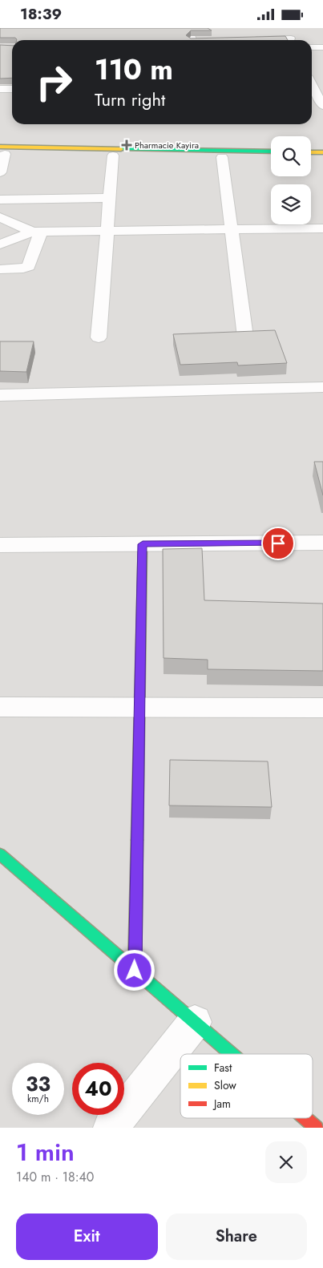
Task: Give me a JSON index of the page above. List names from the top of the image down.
{
  "places": {
    "health": ["Pharmacie Kayira"]
  },
  "legend": ["Fast", "Slow", "Jam"],
  "page": {
    "status": "18:39",
    "turn": ["110 m", "Turn right"],
    "speed": "33 km/h",
    "limit": "40",
    "heading": ["1 min", "140 m · 18:40"],
    "buttons": ["Exit", "Share"]
  }
}
